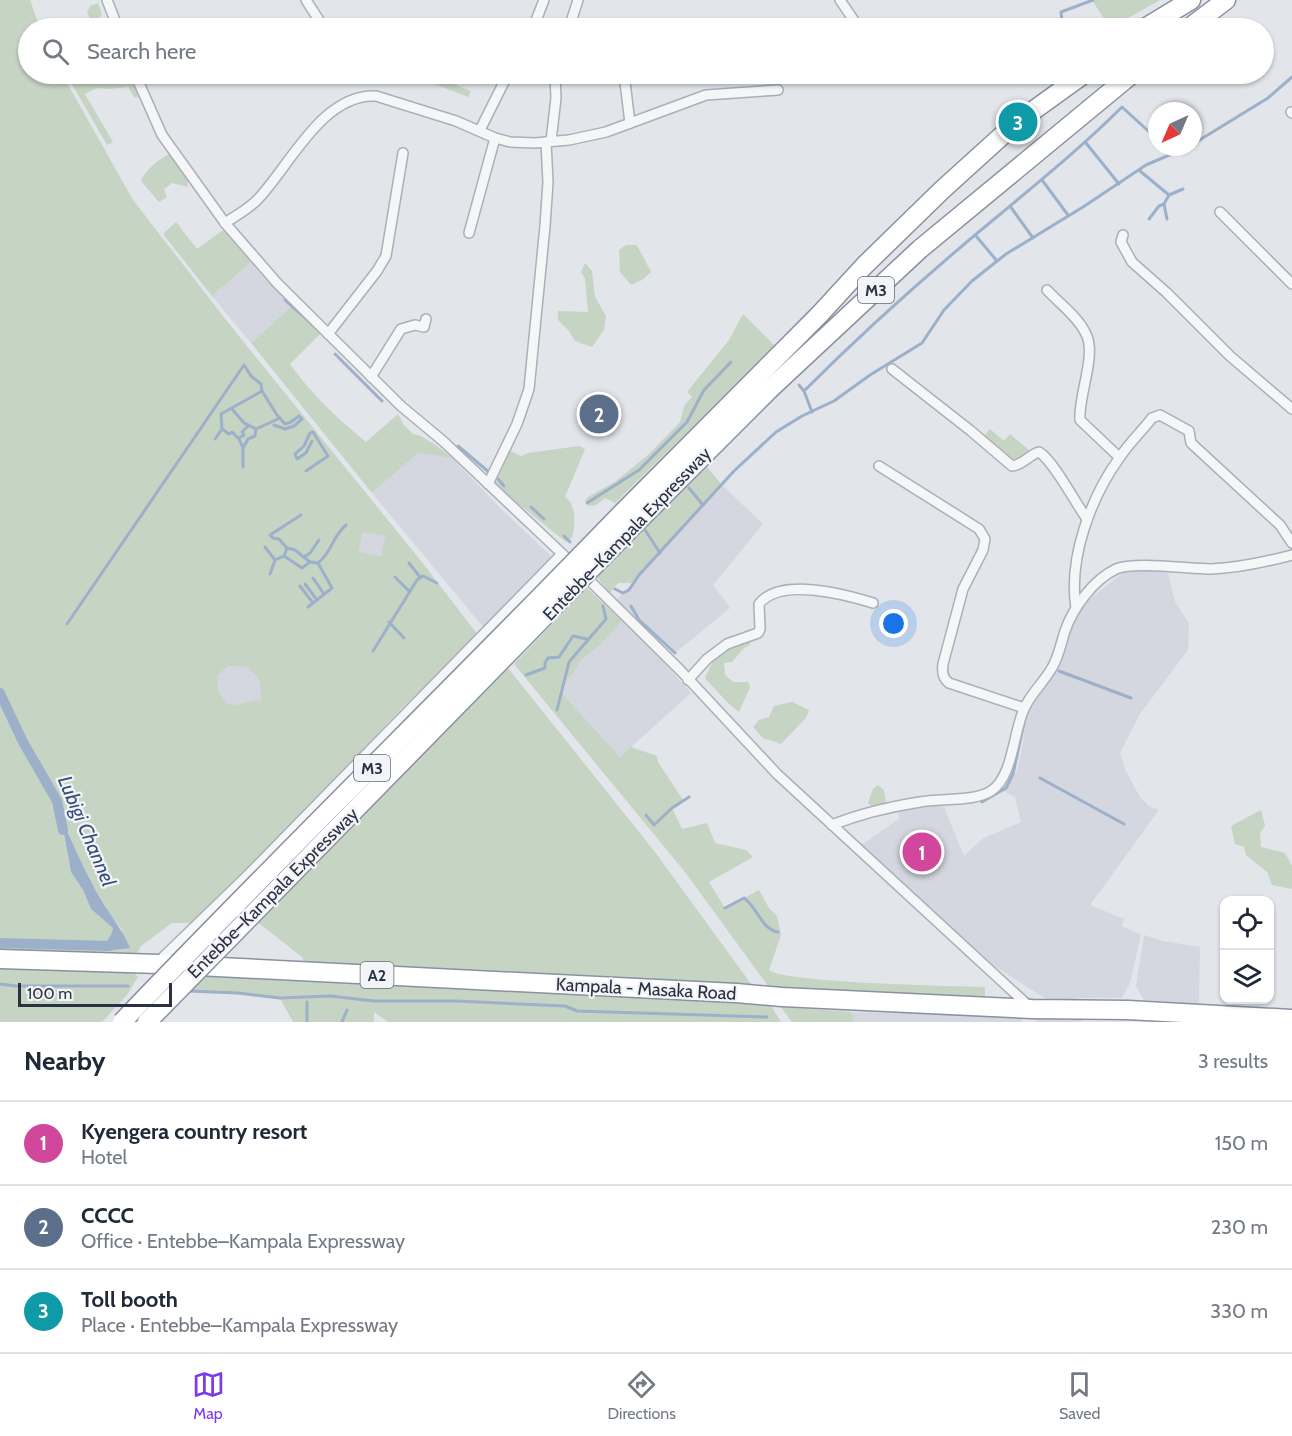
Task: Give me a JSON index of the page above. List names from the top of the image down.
{
  "streets": {
    "highway": [
      "M3",
      "Entebbe–Kampala Expressway",
      "A2",
      "Kampala - Masaka Road"
    ]
  },
  "water": ["Lubigi Channel"],
  "scale_bar": "100 m",
  "north": "bottom left",
  "page": {
    "search": "Search here",
    "pins": ["3", "2", "1"],
    "scale": "100 m",
    "heading": ["Nearby", "3 results"],
    "list": [
      {
        "mark": "1",
        "name": "Kyengera country resort",
        "note": "Hotel",
        "value": "150 m"
      },
      {
        "mark": "2",
        "name": "CCCC",
        "note": "Office · Entebbe–Kampala Expressway",
        "value": "230 m"
      },
      {
        "mark": "3",
        "name": "Toll booth",
        "note": "Place · Entebbe–Kampala Expressway",
        "value": "330 m"
      }
    ],
    "nav": ["Map", "Directions", "Saved"]
  }
}
